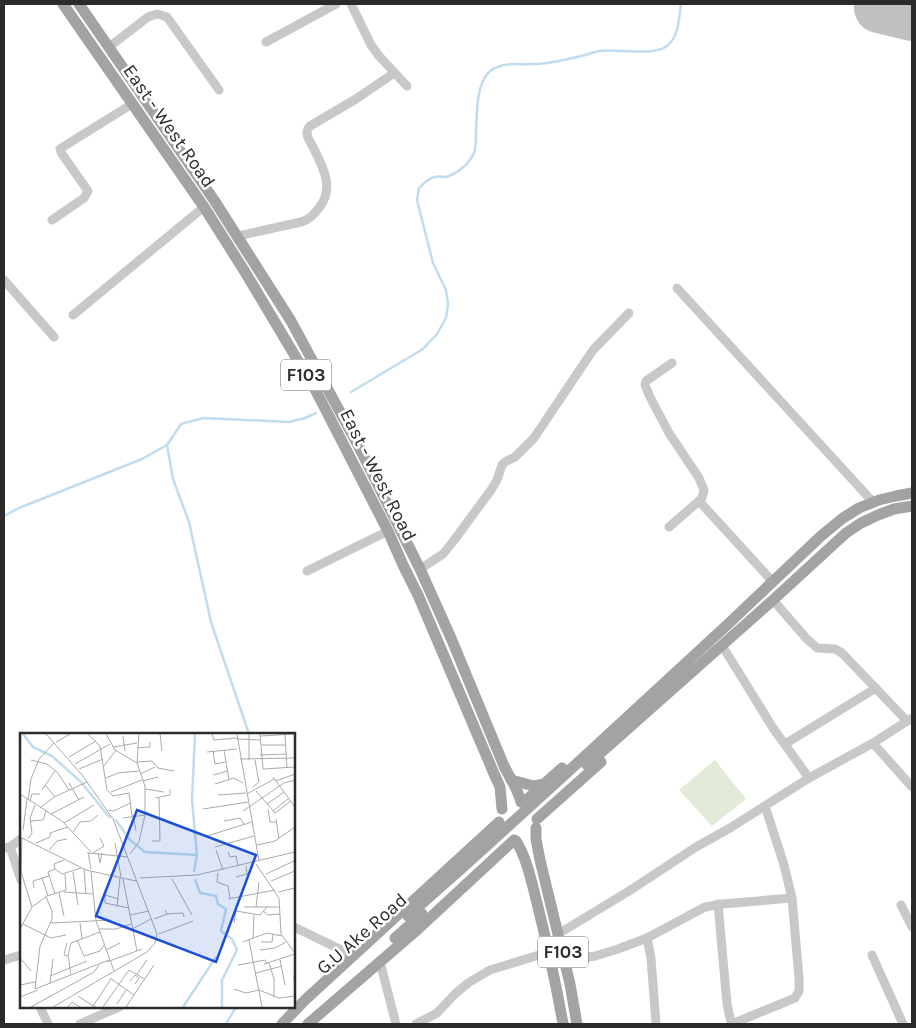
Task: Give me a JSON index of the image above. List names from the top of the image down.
{
  "streets": {
    "main road": ["East - West Road", "F103", "G.U Ake Road"]
  },
  "crossings": [
    ["East - West Road", "F103"]
  ]
}
